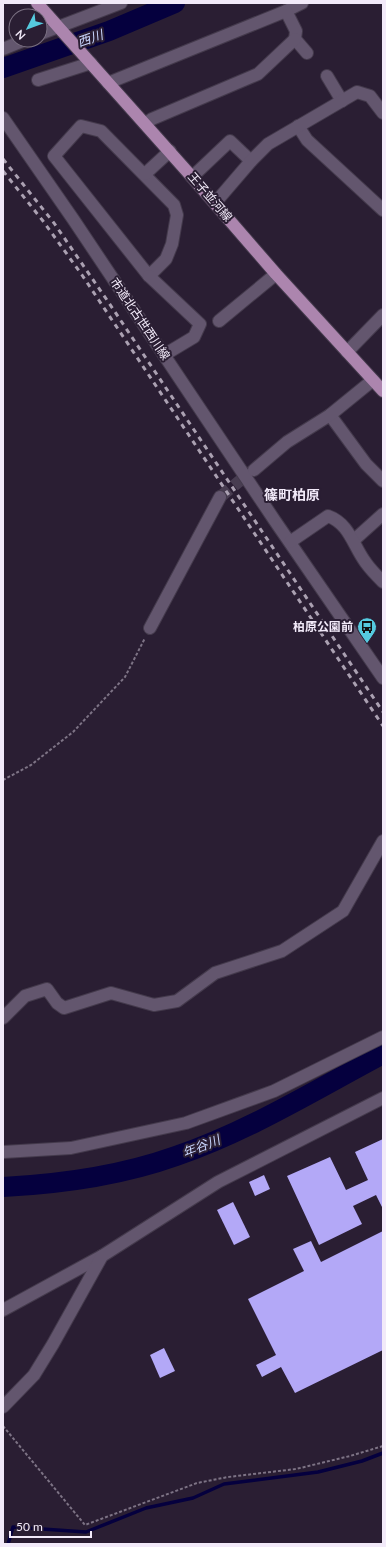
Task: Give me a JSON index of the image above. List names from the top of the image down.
{
  "streets": {
    "main road": ["王子並河線"],
    "street": ["市道北古世西川線"]
  },
  "districts": ["篠町柏原"],
  "water": ["西川", "年谷川"],
  "places": {
    "bus stop": ["柏原公園前"]
  },
  "scale_bar": "50 m",
  "north": "bottom left"
}
